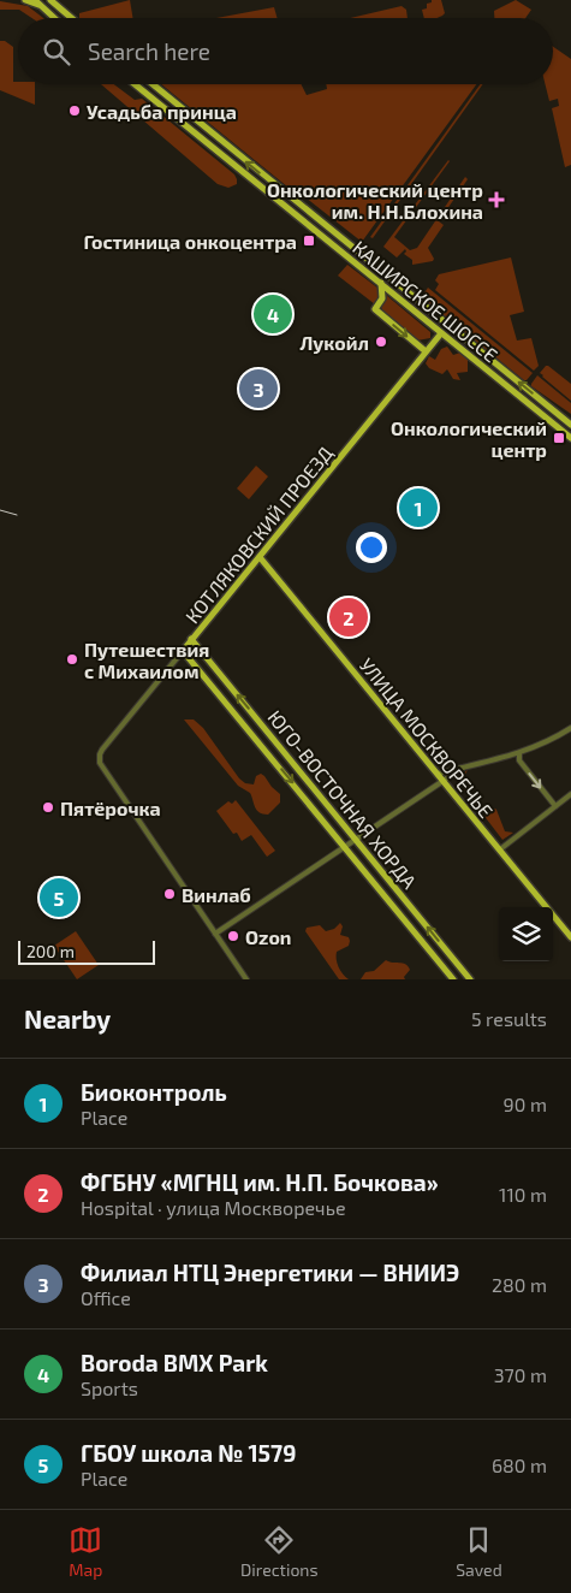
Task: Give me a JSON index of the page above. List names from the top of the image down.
{
  "streets": {
    "main road": [
      "КАШИРСКОЕ ШОССЕ",
      "КОТЛЯКОВСКИЙ ПРОЕЗД",
      "УЛИЦА МОСКВОРЕЧЬЕ",
      "ЮГО-ВОСТОЧНАЯ ХОРДА"
    ]
  },
  "crossings": [
    ["КАШИРСКОЕ ШОССЕ", "КОТЛЯКОВСКИЙ ПРОЕЗД"],
    ["КОТЛЯКОВСКИЙ ПРОЕЗД", "УЛИЦА МОСКВОРЕЧЬЕ"],
    ["КОТЛЯКОВСКИЙ ПРОЕЗД", "ЮГО-ВОСТОЧНАЯ ХОРДА"]
  ],
  "places": {
    "other": [
      "Усадьба принца",
      "Лукойл",
      "Путешествия с Михаилом",
      "Пятёрочка",
      "Винлаб",
      "Ozon"
    ],
    "health": ["Онкологический центр им. Н.Н.Блохина"],
    "transit": ["Гостиница онкоцентра", "Онкологический центр"]
  },
  "scale_bar": "200 m",
  "page": {
    "search": "Search here",
    "pins": [
      "4",
      "3",
      "1",
      "2",
      "5"
    ],
    "scale": "200 m",
    "heading": ["Nearby", "5 results"],
    "list": [
      {
        "mark": "1",
        "name": "Биоконтроль",
        "note": "Place",
        "value": "90 m"
      },
      {
        "mark": "2",
        "name": "ФГБНУ «МГНЦ им. Н.П. Бочкова»",
        "note": "Hospital · улица Москворечье",
        "value": "110 m"
      },
      {
        "mark": "3",
        "name": "Филиал НТЦ Энергетики — ВНИИЭ",
        "note": "Office",
        "value": "280 m"
      },
      {
        "mark": "4",
        "name": "Boroda BMX Park",
        "note": "Sports",
        "value": "370 m"
      },
      {
        "mark": "5",
        "name": "ГБОУ школа № 1579",
        "note": "Place",
        "value": "680 m"
      }
    ],
    "nav": ["Map", "Directions", "Saved"]
  }
}
